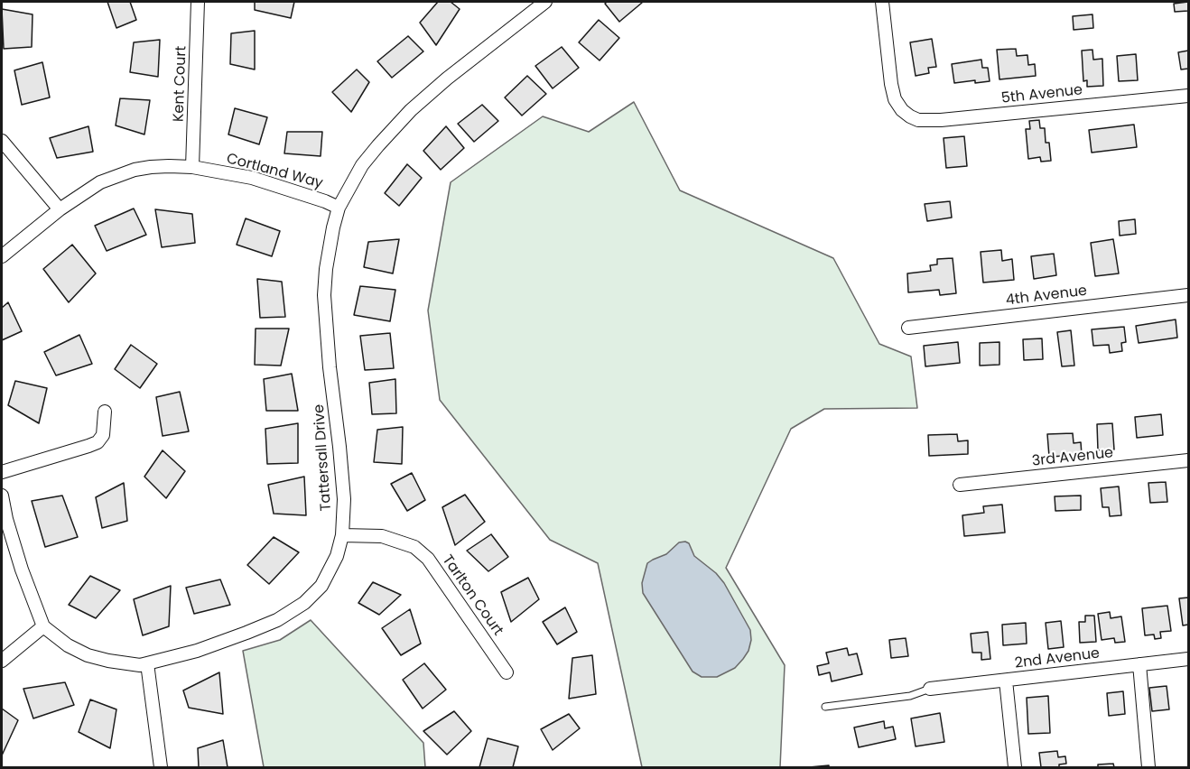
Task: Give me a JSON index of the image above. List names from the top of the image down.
{
  "streets": {
    "street": [
      "Kent Court",
      "5th Avenue",
      "Cortland Way",
      "4th Avenue",
      "Tattersall Drive",
      "3rd Avenue",
      "Tarlton Court",
      "2nd Avenue"
    ]
  },
  "crossings": [
    ["Kent Court", "Cortland Way"],
    ["Cortland Way", "Tattersall Drive"],
    ["Tattersall Drive", "Tarlton Court"]
  ]
}
